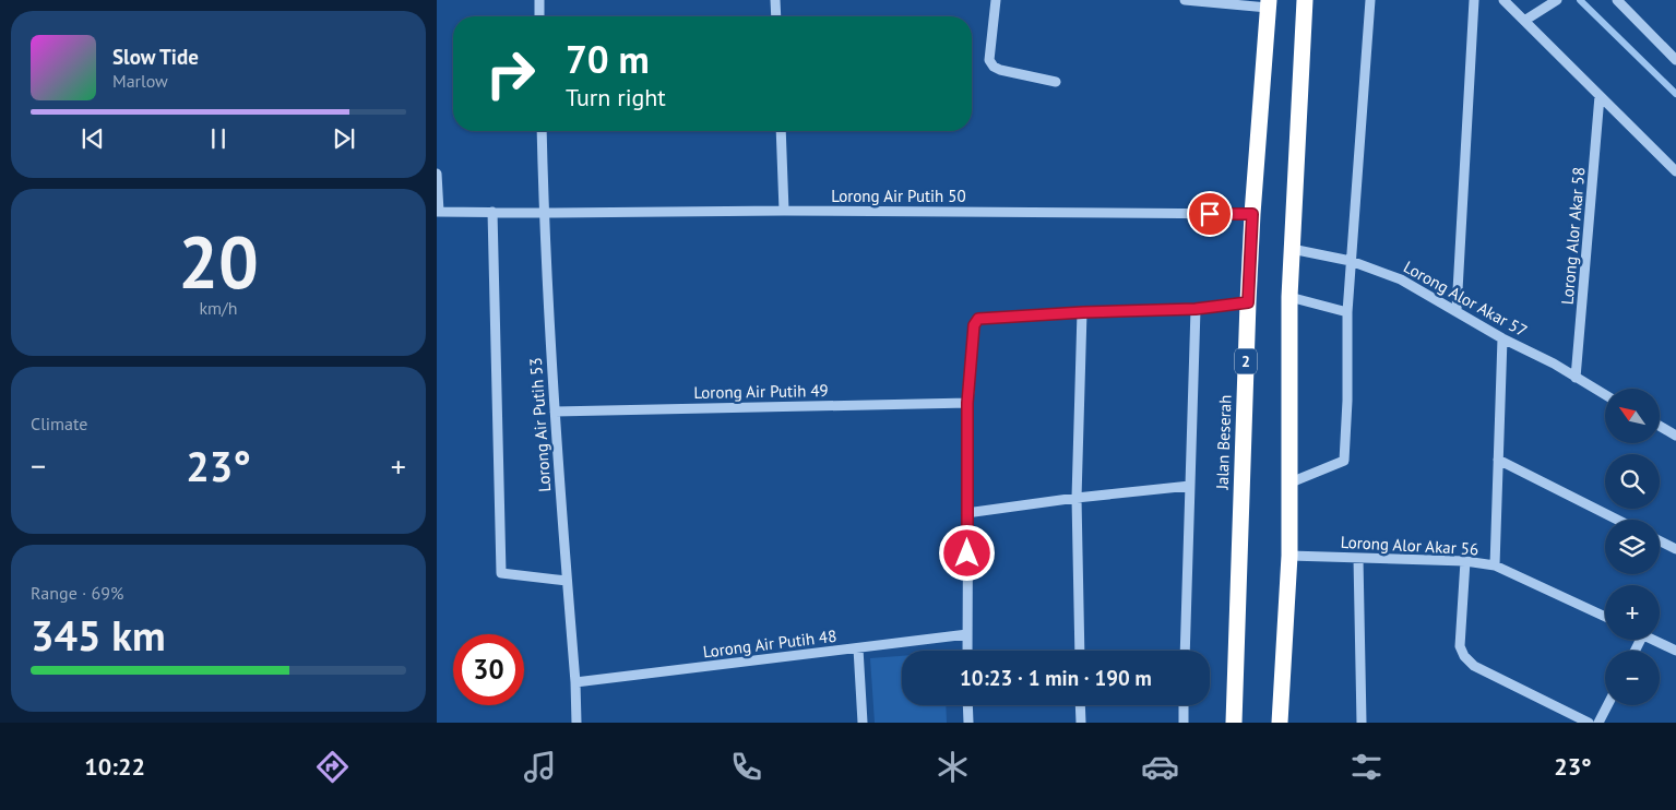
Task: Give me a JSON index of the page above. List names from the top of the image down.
{
  "streets": {
    "highway": ["2", "Jalan Beserah"],
    "street": [
      "Lorong Air Putih 50",
      "Lorong Alor Akar 58",
      "Lorong Alor Akar 57",
      "Lorong Air Putih 49",
      "Lorong Air Putih 53",
      "Lorong Alor Akar 56",
      "Lorong Air Putih 48"
    ]
  },
  "crossings": [
    ["Lorong Air Putih 50", "Lorong Air Putih 53"],
    ["Lorong Air Putih 50", "Jalan Beserah"],
    ["Lorong Alor Akar 58", "Lorong Alor Akar 57"],
    ["Lorong Air Putih 49", "Lorong Air Putih 53"],
    ["Lorong Air Putih 53", "Lorong Air Putih 48"]
  ],
  "north": "top left",
  "page": {
    "turn": ["70 m", "Turn right"],
    "song": ["Slow Tide", "Marlow"],
    "tile": [
      ["20", "km/h"],
      "Climate",
      ["Range · 69%", "345 km"]
    ],
    "map_buttons": ["+", "−"],
    "heat": ["−", "23°", "+"],
    "limit": "30",
    "trip": "10:23 · 1 min · 190 m",
    "tabs": ["10:22", "23°"]
  }
}
